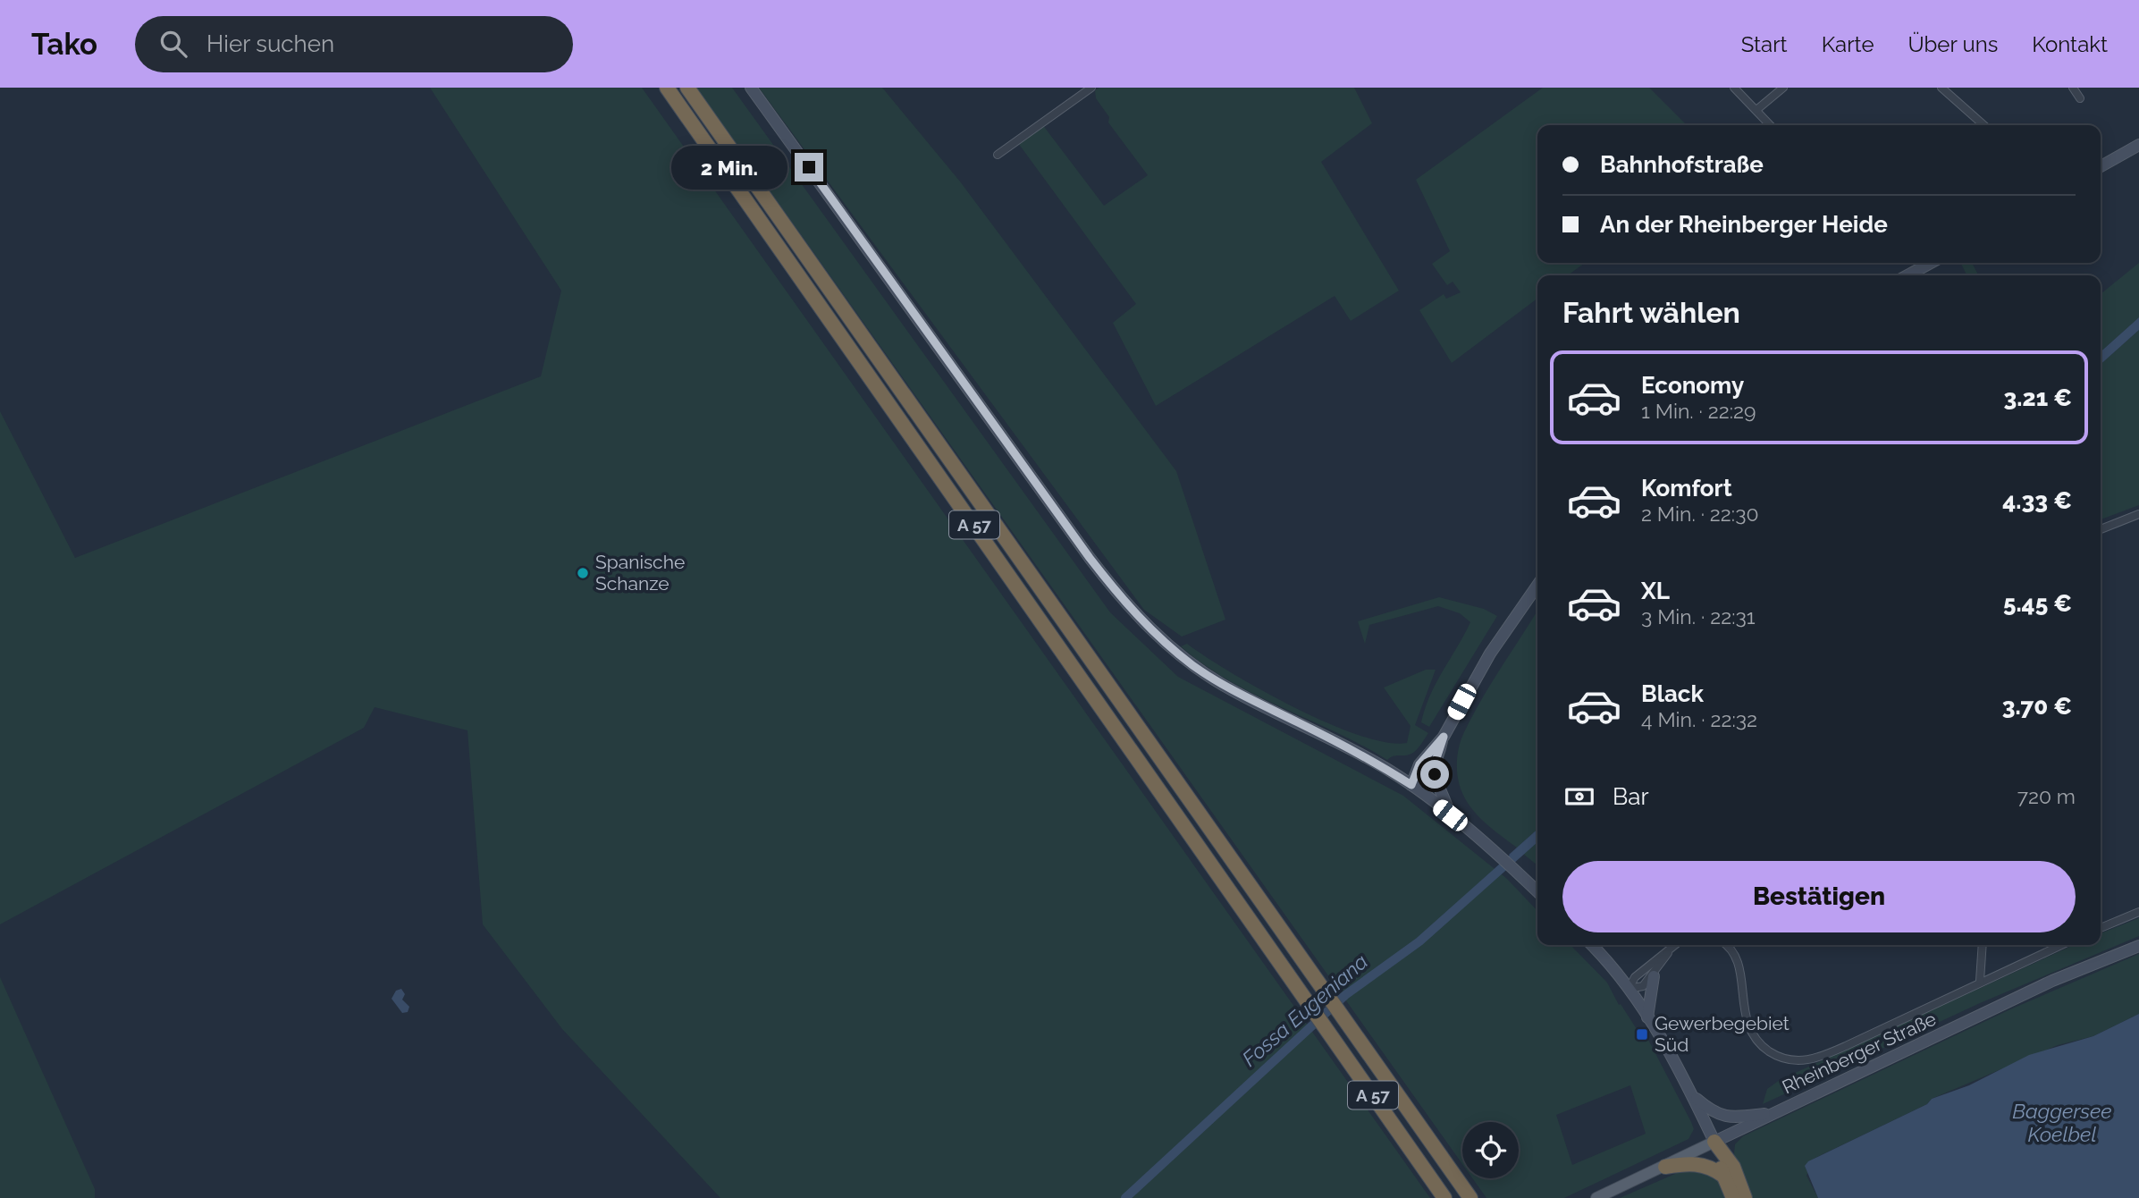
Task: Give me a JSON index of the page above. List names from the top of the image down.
{
  "streets": {
    "highway": ["A 57"],
    "main road": ["Rheinberger Straße"]
  },
  "water": ["Fossa Eugeniana", "Baggersee Koelbel"],
  "places": {
    "other": ["Spanische Schanze"],
    "transit": ["Gewerbegebiet Süd"]
  },
  "page": {
    "header": "Tako",
    "search": "Hier suchen",
    "nav": [
      "Start",
      "Karte",
      "Über uns",
      "Kontakt"
    ],
    "banner": ["Bahnhofstraße", "An der Rheinberger Heide"],
    "bubble": "2 Min.",
    "heading": "Fahrt wählen",
    "list": [
      {
        "name": "Economy",
        "note": "1 Min. · 22:29",
        "value": "3.21 €"
      },
      {
        "name": "Komfort",
        "note": "2 Min. · 22:30",
        "value": "4.33 €"
      },
      {
        "name": "XL",
        "note": "3 Min. · 22:31",
        "value": "5.45 €"
      },
      {
        "name": "Black",
        "note": "4 Min. · 22:32",
        "value": "3.70 €"
      }
    ],
    "pay": ["Bar", "720 m"],
    "buttons": "Bestätigen"
  }
}
